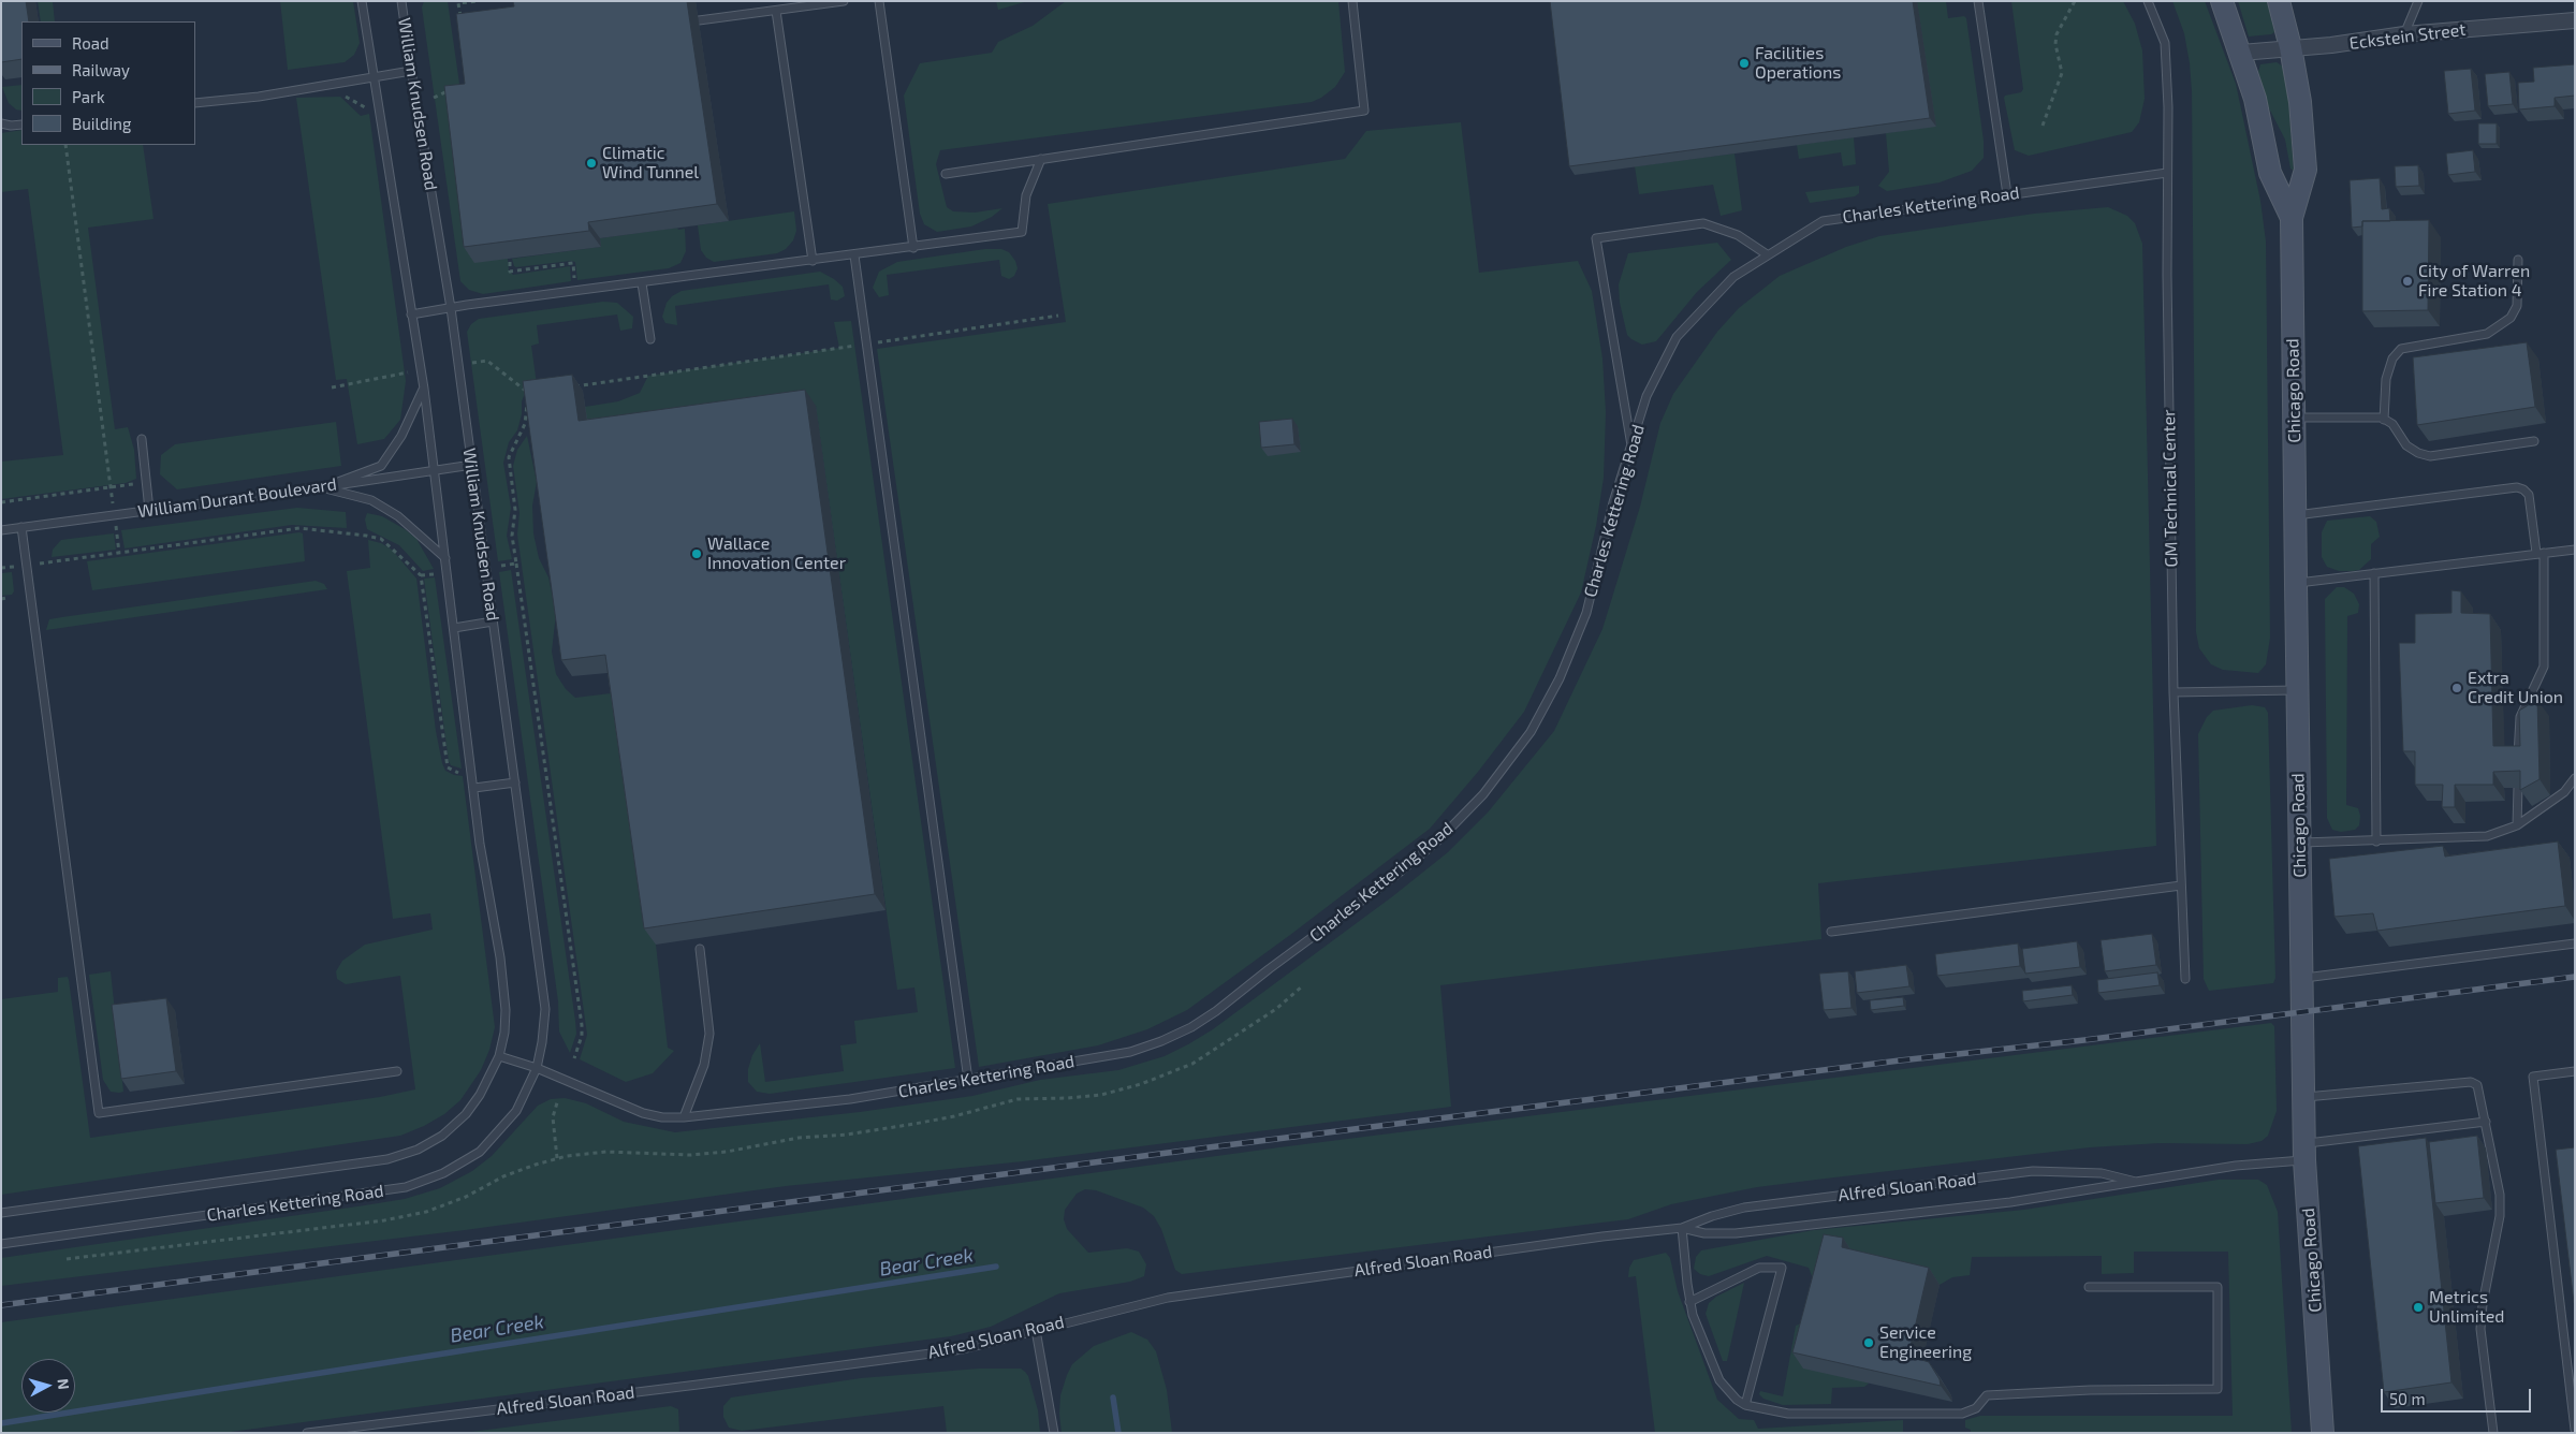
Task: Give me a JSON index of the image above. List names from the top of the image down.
{
  "streets": {
    "main road": ["Chicago Road"],
    "street": ["Eckstein Street"],
    "lane": [
      "William Knudsen Road",
      "Charles Kettering Road",
      "GM Technical Center",
      "William Durant Boulevard",
      "Alfred Sloan Road"
    ]
  },
  "crossings": [
    ["Eckstein Street", "Chicago Road"],
    ["William Knudsen Road", "Charles Kettering Road"],
    ["William Knudsen Road", "William Durant Boulevard"],
    ["Charles Kettering Road", "GM Technical Center"],
    ["Chicago Road", "Alfred Sloan Road"]
  ],
  "water": ["Bear Creek"],
  "places": [
    "Facilities Operations",
    "Climatic Wind Tunnel",
    "City of Warren Fire Station 4",
    "Wallace Innovation Center",
    "Extra Credit Union",
    "Metrics Unlimited",
    "Service Engineering"
  ],
  "legend": [
    "Road",
    "Railway",
    "Park",
    "Building"
  ],
  "scale_bar": "50 m",
  "north": "right"
}
